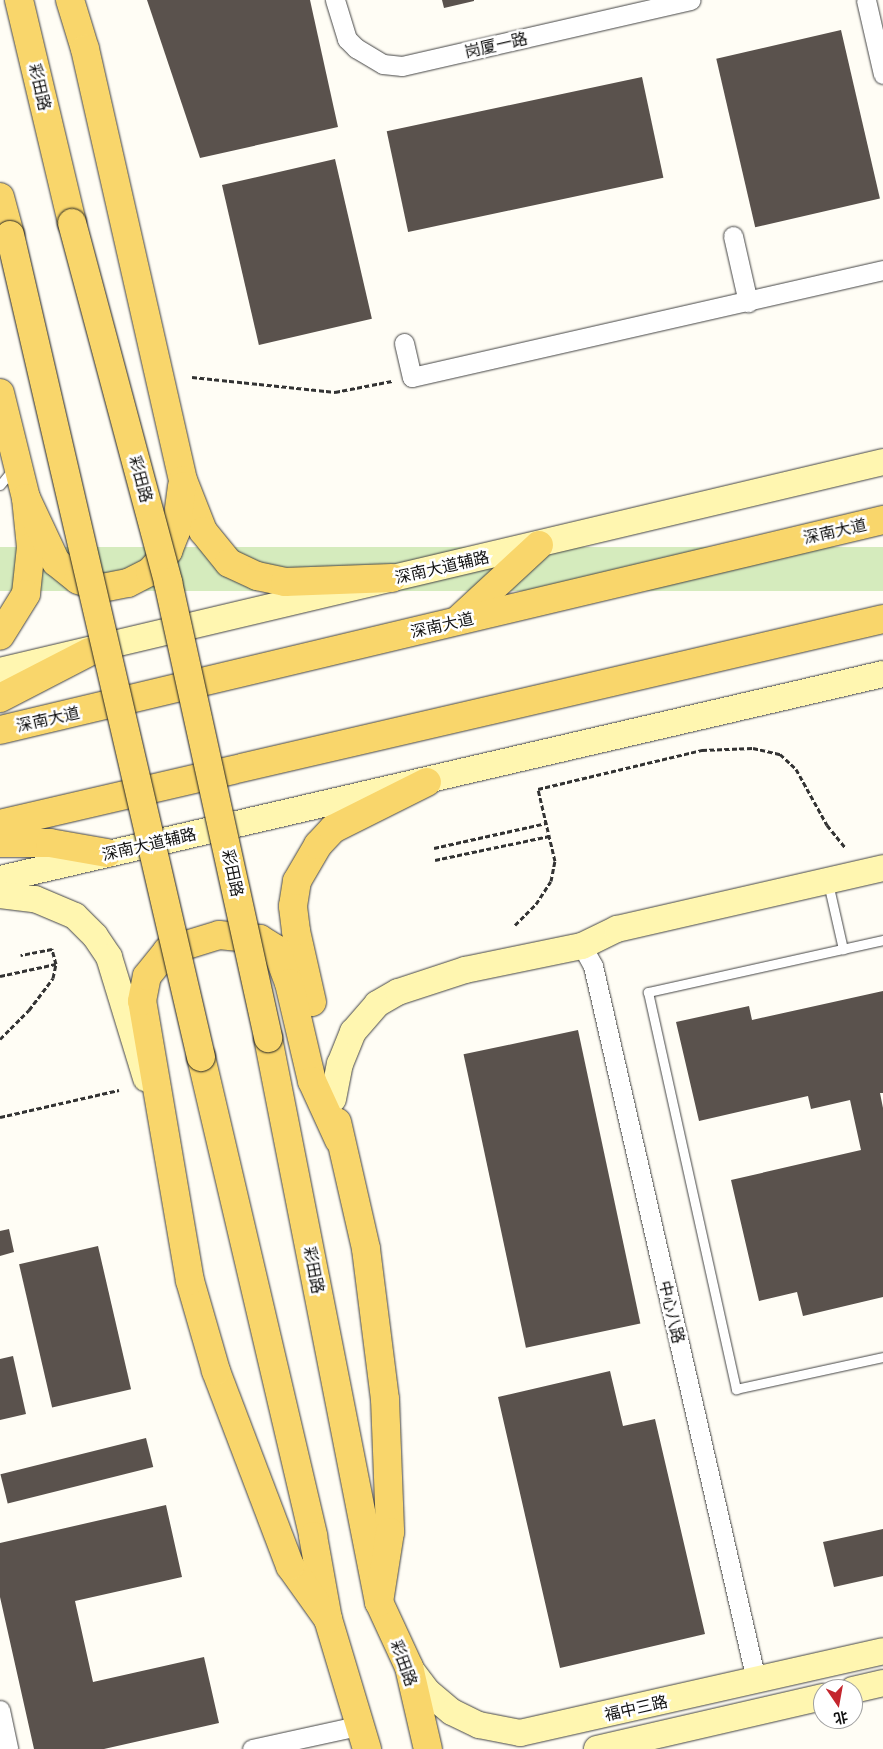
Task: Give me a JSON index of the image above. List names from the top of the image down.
{
  "streets": {
    "main road": [
      "彩田路",
      "深南大道",
      "深南大道辅路",
      "福中三路"
    ],
    "street": ["岗厦一路", "中心八路"]
  },
  "crossings": [
    ["彩田路", "福中三路"],
    ["中心八路", "福中三路"]
  ],
  "north": "bottom"
}
